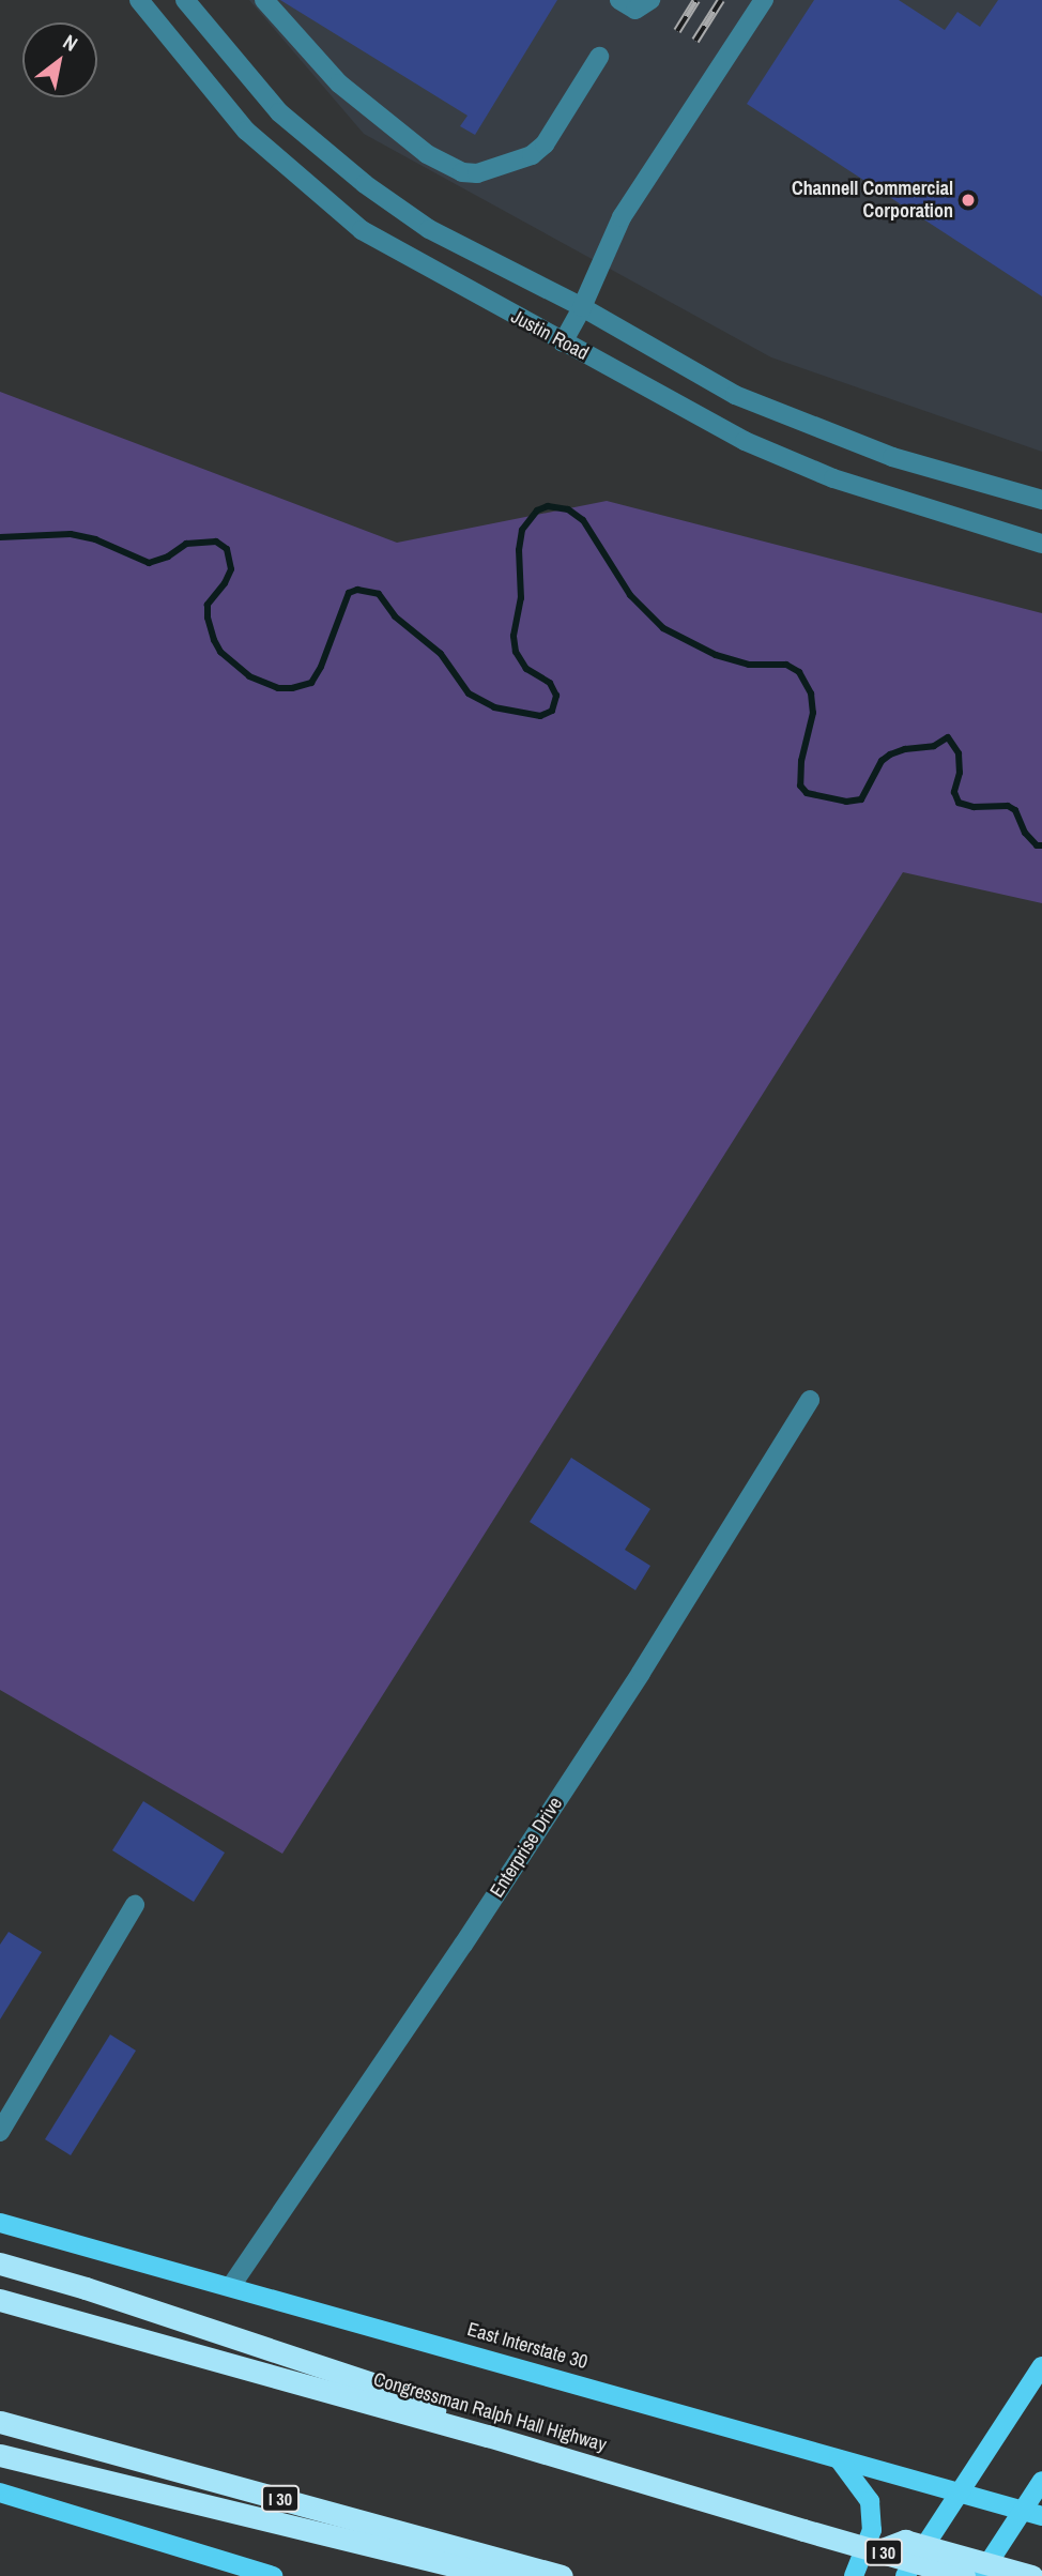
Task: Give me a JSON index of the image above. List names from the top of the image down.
{
  "streets": {
    "highway": ["Congressman Ralph Hall Highway", "I 30"],
    "main road": ["East Interstate 30"],
    "street": ["Justin Road", "Enterprise Drive"]
  },
  "crossings": [
    ["Enterprise Drive", "East Interstate 30"]
  ],
  "places": ["Channell Commercial Corporation"],
  "north": "top right"
}
